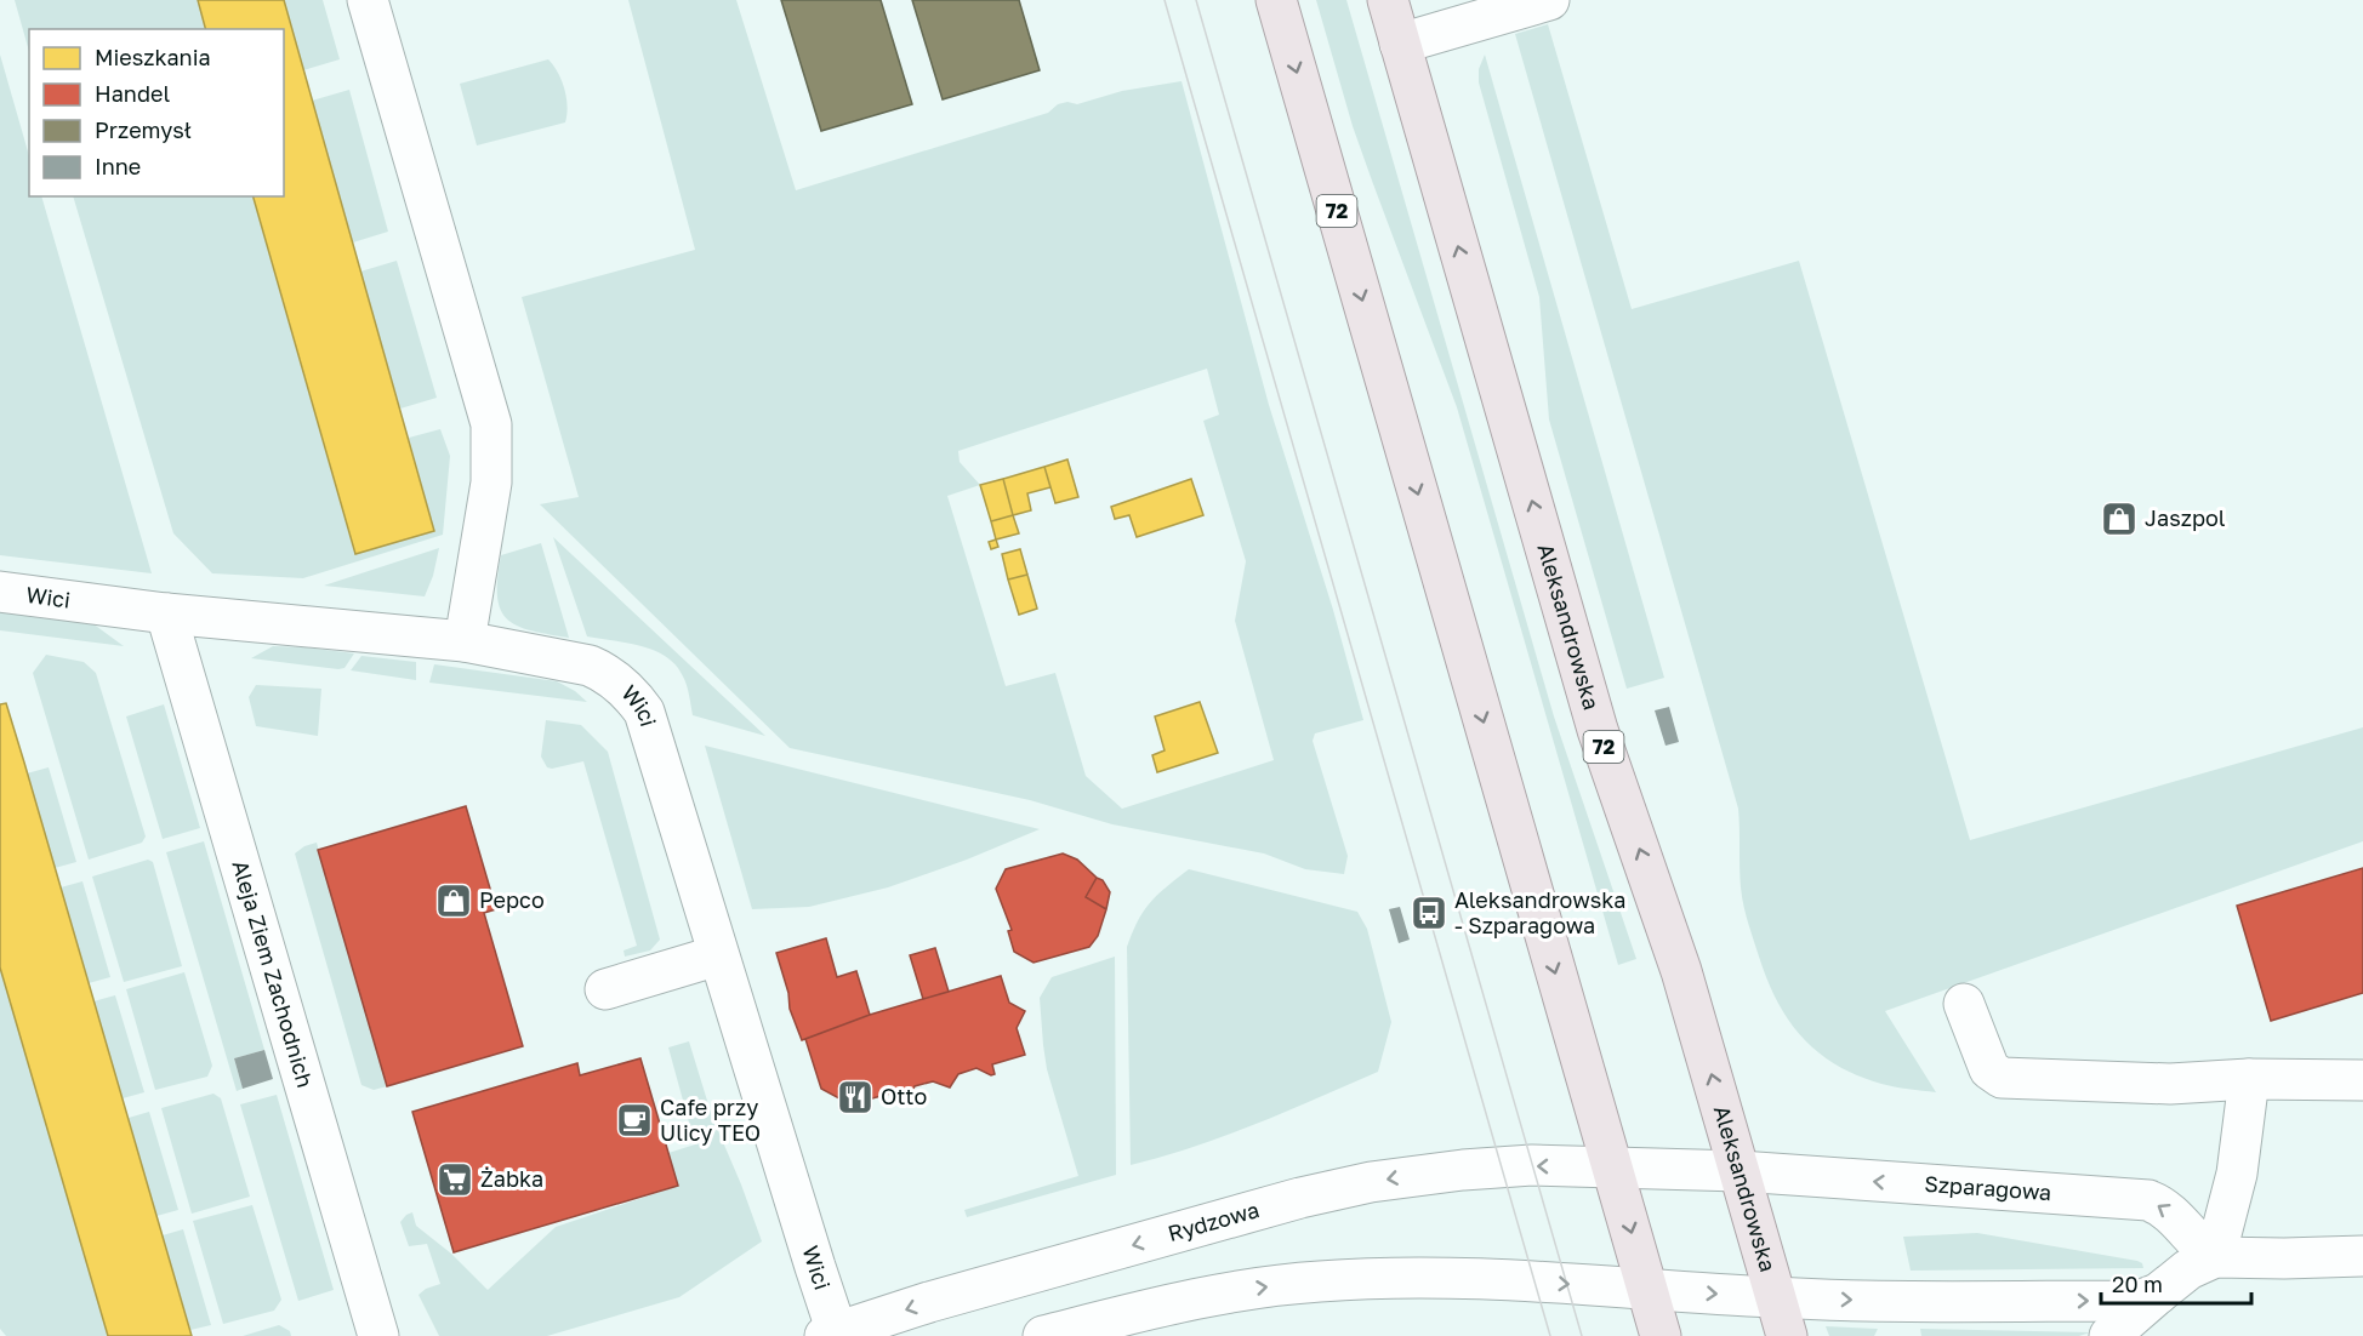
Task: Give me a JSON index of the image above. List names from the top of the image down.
{
  "streets": {
    "main road": ["72", "Aleksandrowska"],
    "street": [
      "Wici",
      "Aleja Ziem Zachodnich",
      "Szparagowa",
      "Rydzowa"
    ]
  },
  "crossings": [
    ["72", "Rydzowa"],
    ["Wici", "Aleja Ziem Zachodnich"],
    ["Wici", "Rydzowa"],
    ["Aleksandrowska", "Szparagowa"],
    ["Aleksandrowska", "Rydzowa"],
    ["Szparagowa", "Rydzowa"]
  ],
  "places": {
    "shop": ["Jaszpol", "Pepco"],
    "bus stop": ["Aleksandrowska - Szparagowa"],
    "restaurant": ["Otto"],
    "cafe": ["Cafe przy Ulicy TEO"],
    "supermarket": ["Żabka"]
  },
  "legend": [
    "Mieszkania",
    "Handel",
    "Przemysł",
    "Inne"
  ],
  "scale_bar": "20 m"
}
